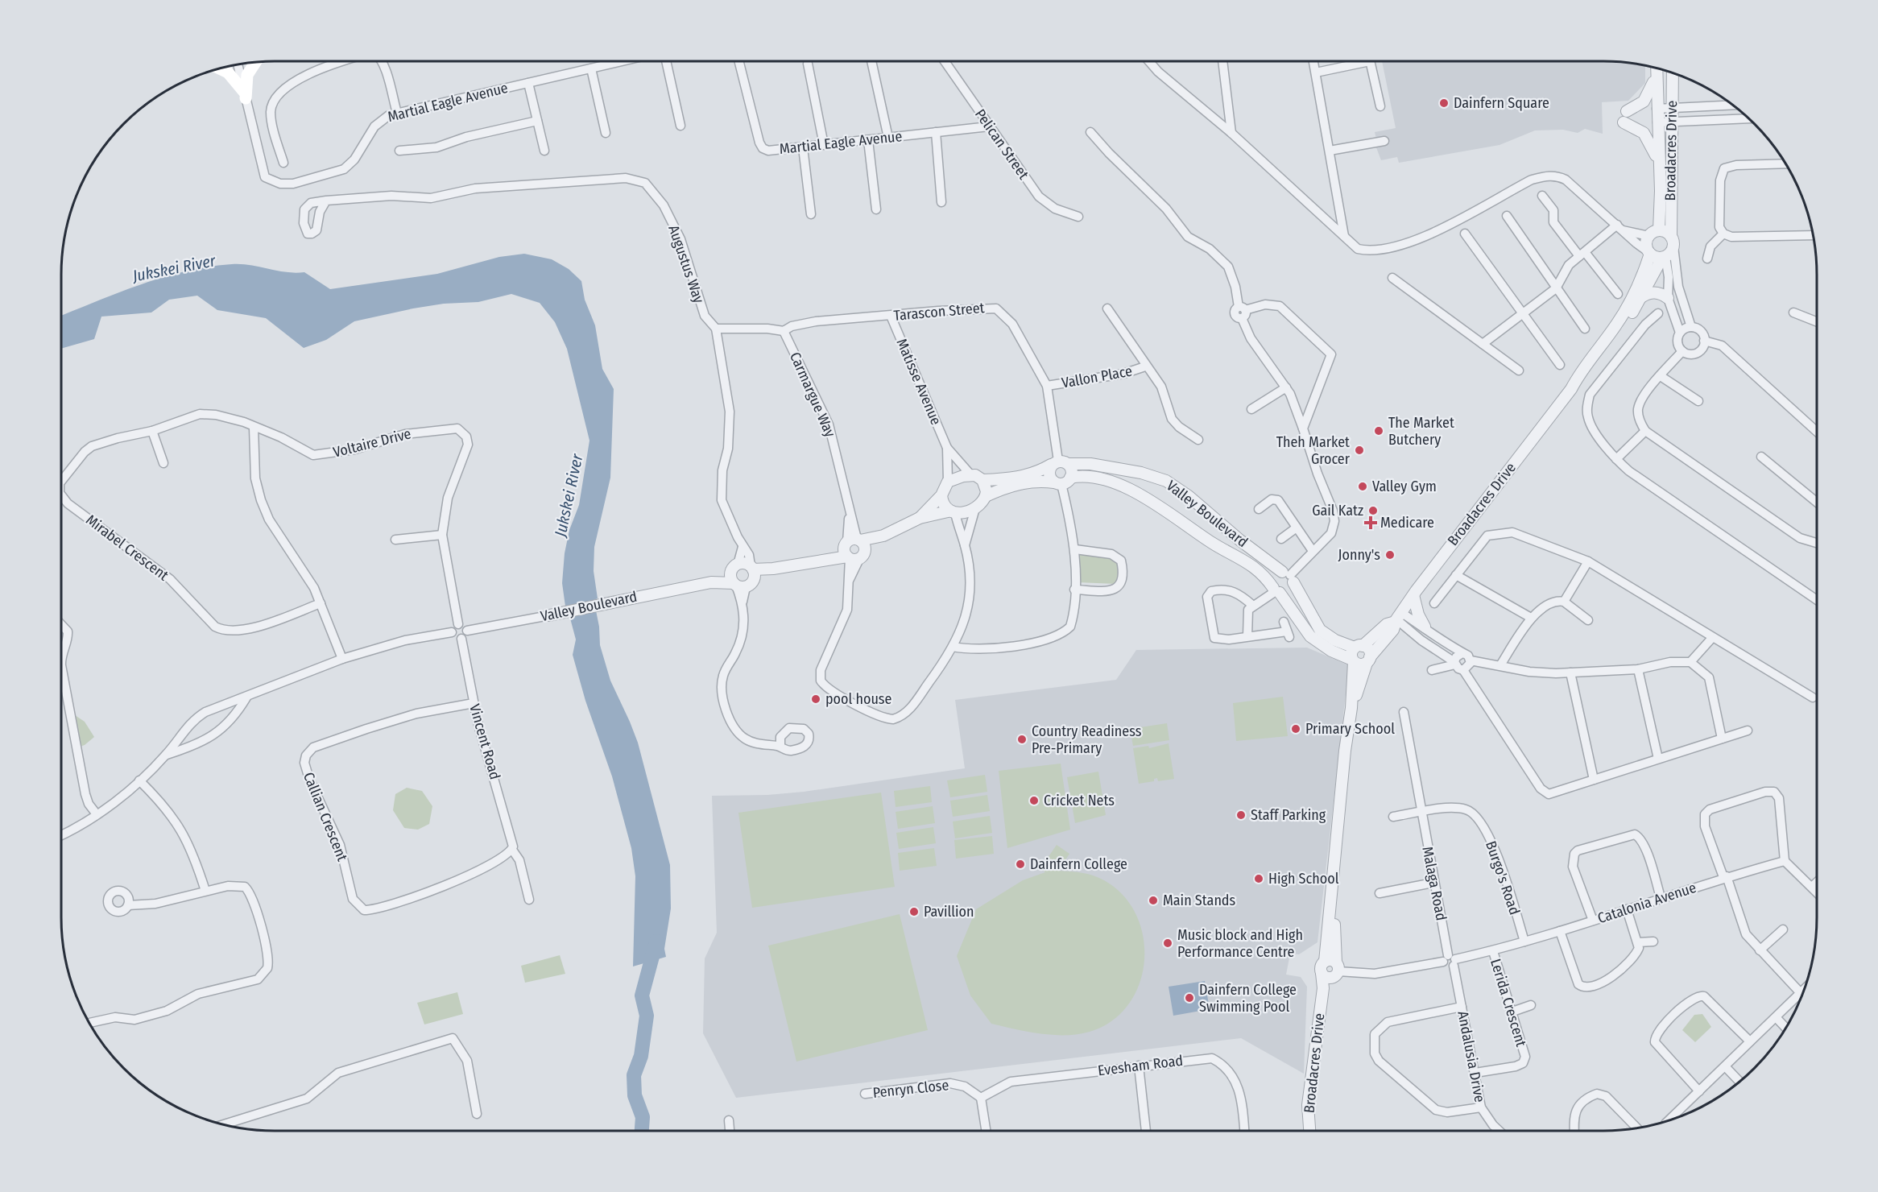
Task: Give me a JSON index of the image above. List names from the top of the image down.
{
  "streets": {
    "street": [
      "Martial Eagle Avenue",
      "Pelican Street",
      "Broadacres Drive",
      "Augustus Way",
      "Tarascon Street",
      "Vallon Place",
      "Matisse Avenue",
      "Carmargue Way",
      "Voltaire Drive",
      "Valley Boulevard",
      "Mirabel Crescent",
      "Vincent Road",
      "Callian Crescent",
      "Burgo's Road",
      "Malaga Road",
      "Catalonia Avenue",
      "Lerida Crescent",
      "Andalusia Drive",
      "Evesham Road",
      "Penryn Close"
    ]
  },
  "crossings": [
    ["Martial Eagle Avenue", "Pelican Street"],
    ["Broadacres Drive", "Valley Boulevard"],
    ["Broadacres Drive", "Catalonia Avenue"],
    ["Augustus Way", "Tarascon Street"],
    ["Tarascon Street", "Vallon Place"],
    ["Tarascon Street", "Matisse Avenue"],
    ["Tarascon Street", "Carmargue Way"],
    ["Tarascon Street", "Valley Boulevard"],
    ["Matisse Avenue", "Valley Boulevard"],
    ["Voltaire Drive", "Valley Boulevard"],
    ["Voltaire Drive", "Mirabel Crescent"],
    ["Voltaire Drive", "Vincent Road"],
    ["Valley Boulevard", "Vincent Road"],
    ["Vincent Road", "Callian Crescent"],
    ["Burgo's Road", "Malaga Road"],
    ["Burgo's Road", "Catalonia Avenue"],
    ["Malaga Road", "Catalonia Avenue"],
    ["Malaga Road", "Andalusia Drive"],
    ["Catalonia Avenue", "Lerida Crescent"],
    ["Catalonia Avenue", "Andalusia Drive"],
    ["Lerida Crescent", "Andalusia Drive"],
    ["Evesham Road", "Penryn Close"]
  ],
  "water": ["Jukskei River"],
  "places": {
    "other": [
      "Dainfern Square",
      "The Market Butchery",
      "Theh Market Grocer",
      "Valley Gym",
      "Gail Katz",
      "Jonny's",
      "pool house",
      "Primary School",
      "Country Readiness Pre-Primary",
      "Cricket Nets",
      "Staff Parking",
      "Dainfern College",
      "High School",
      "Main Stands",
      "Pavillion",
      "Music block and High Performance Centre",
      "Dainfern College Swimming Pool"
    ],
    "health": ["Medicare"]
  }
}
